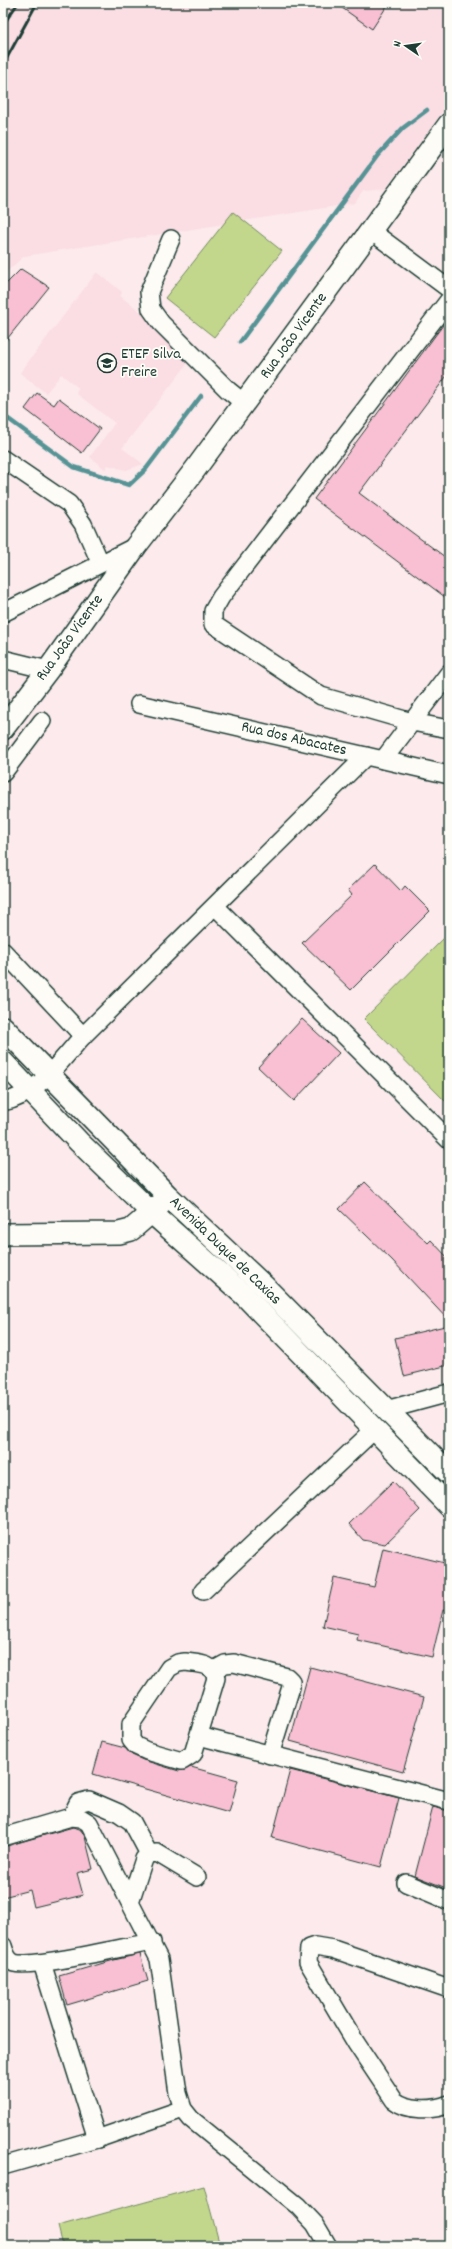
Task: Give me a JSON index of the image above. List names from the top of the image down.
{
  "streets": {
    "main road": ["Rua João Vicente", "Avenida Duque de Caxias"],
    "street": ["Rua dos Abacates"]
  },
  "places": {
    "school or university": ["ETEF Silva Freire"]
  },
  "north": "left"
}
